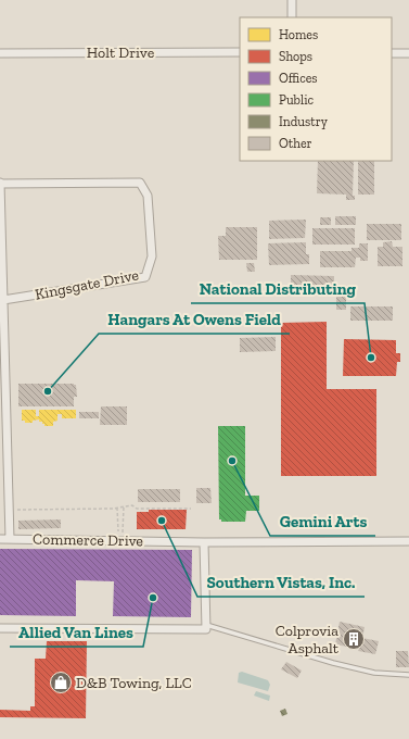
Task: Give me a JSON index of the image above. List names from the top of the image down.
{
  "streets": {
    "street": ["Holt Drive", "Kingsgate Drive", "Commerce Drive"]
  },
  "places": {
    "other": [
      "National Distributing",
      "Hangars At Owens Field",
      "Gemini Arts",
      "Southern Vistas, Inc.",
      "Allied Van Lines"
    ],
    "building": ["Colprovia Asphalt"],
    "shop": ["D&B Towing, LLC"]
  },
  "legend": [
    "Homes",
    "Shops",
    "Offices",
    "Public",
    "Industry",
    "Other"
  ]
}
